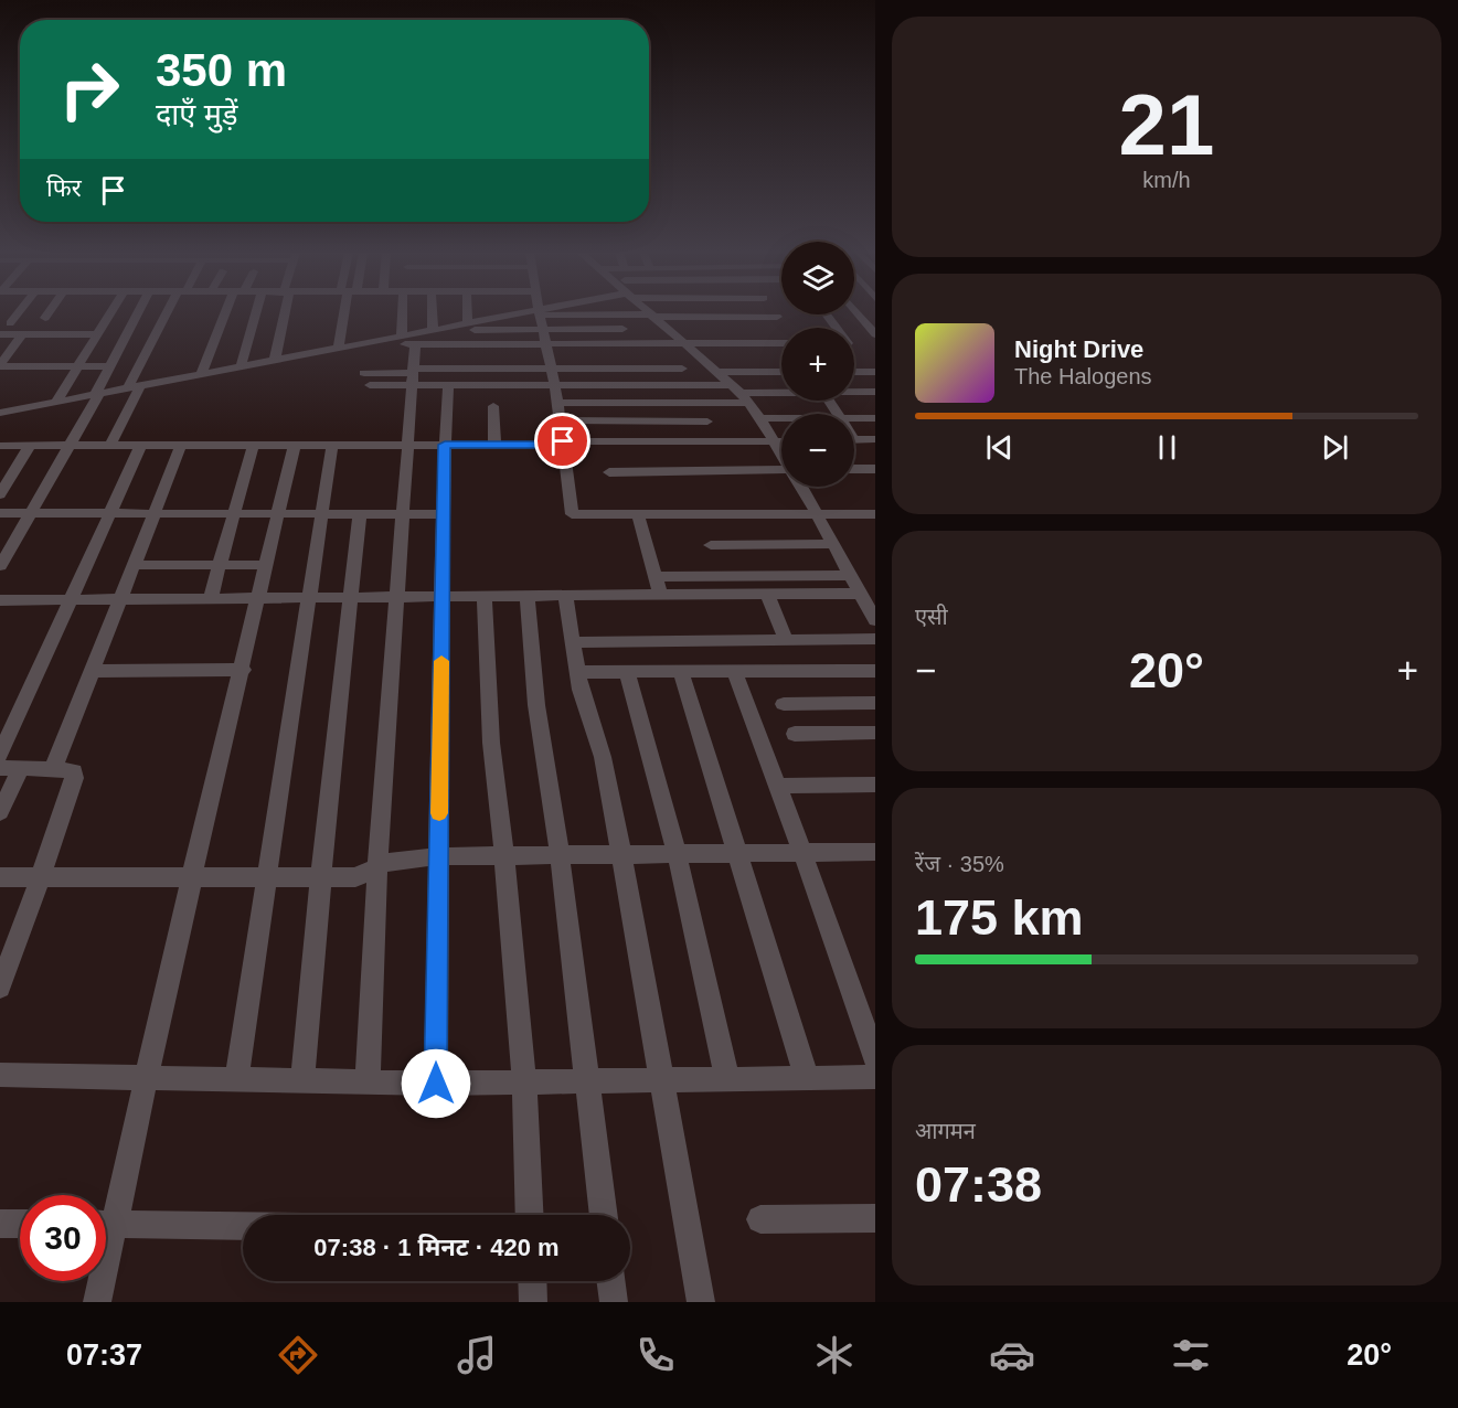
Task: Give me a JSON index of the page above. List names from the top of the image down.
{
  "page": {
    "tile": [
      ["21", "km/h"],
      "एसी",
      ["रेंज · 35%", "175 km"],
      ["आगमन", "07:38"]
    ],
    "turn": ["350 m", "दाएँ मुड़ें"],
    "then": "फिर",
    "map_buttons": ["+", "−"],
    "song": ["Night Drive", "The Halogens"],
    "heat": ["−", "20°", "+"],
    "limit": "30",
    "trip": "07:38 · 1 मिनट · 420 m",
    "tabs": ["07:37", "20°"]
  }
}
